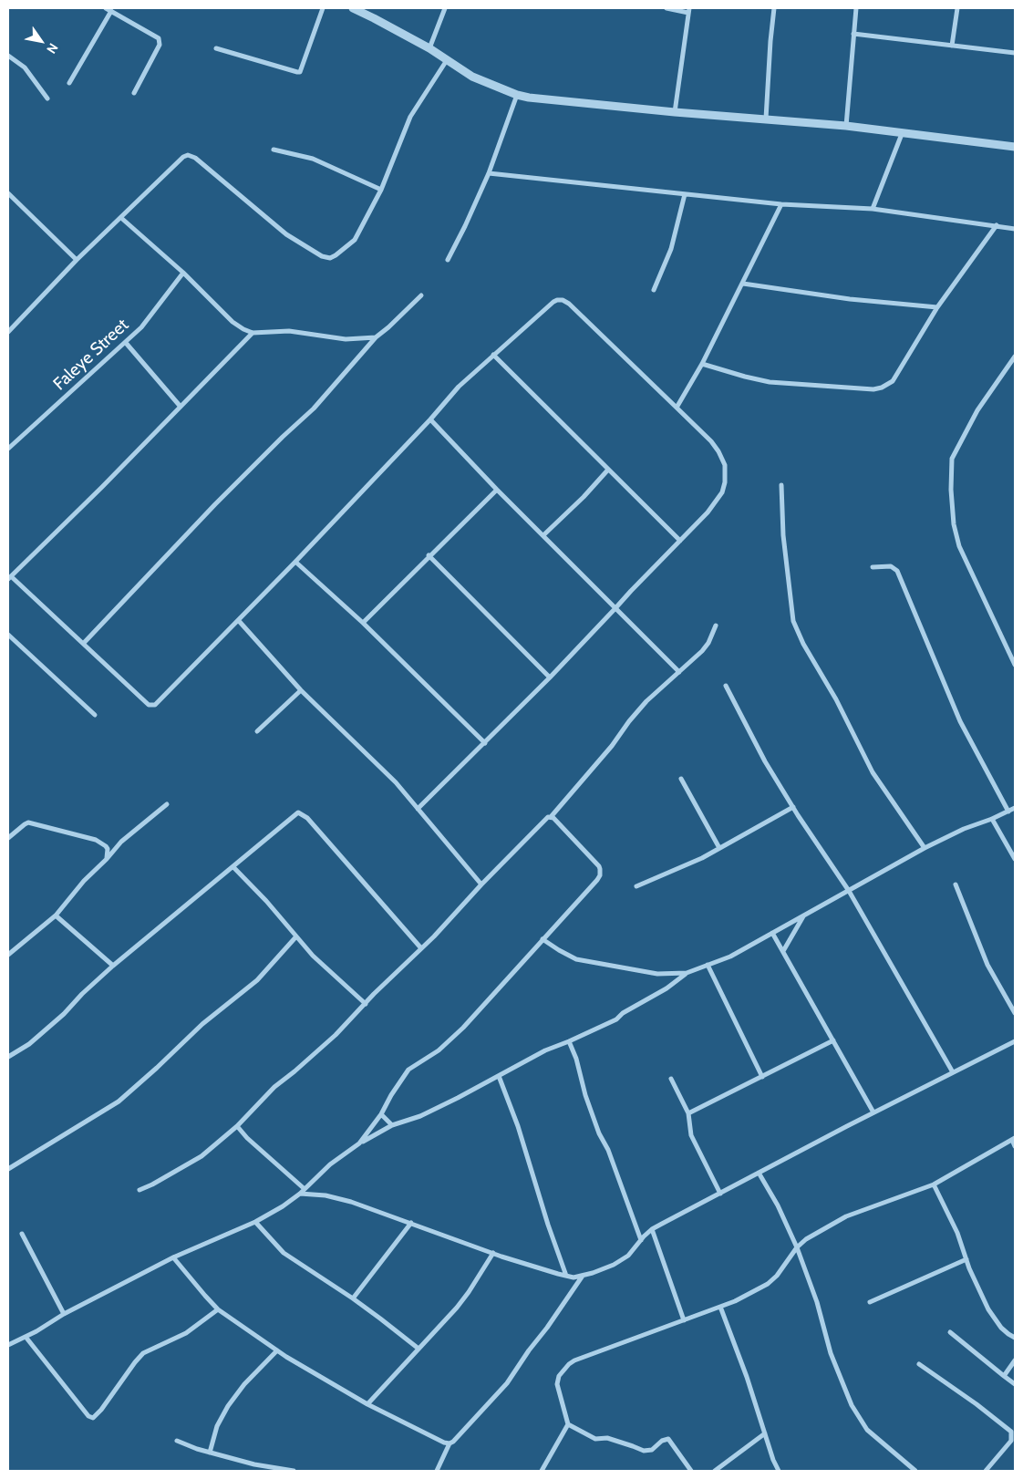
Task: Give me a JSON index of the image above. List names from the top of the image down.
{
  "streets": {
    "street": ["Faleye Street"]
  },
  "north": "bottom right"
}
